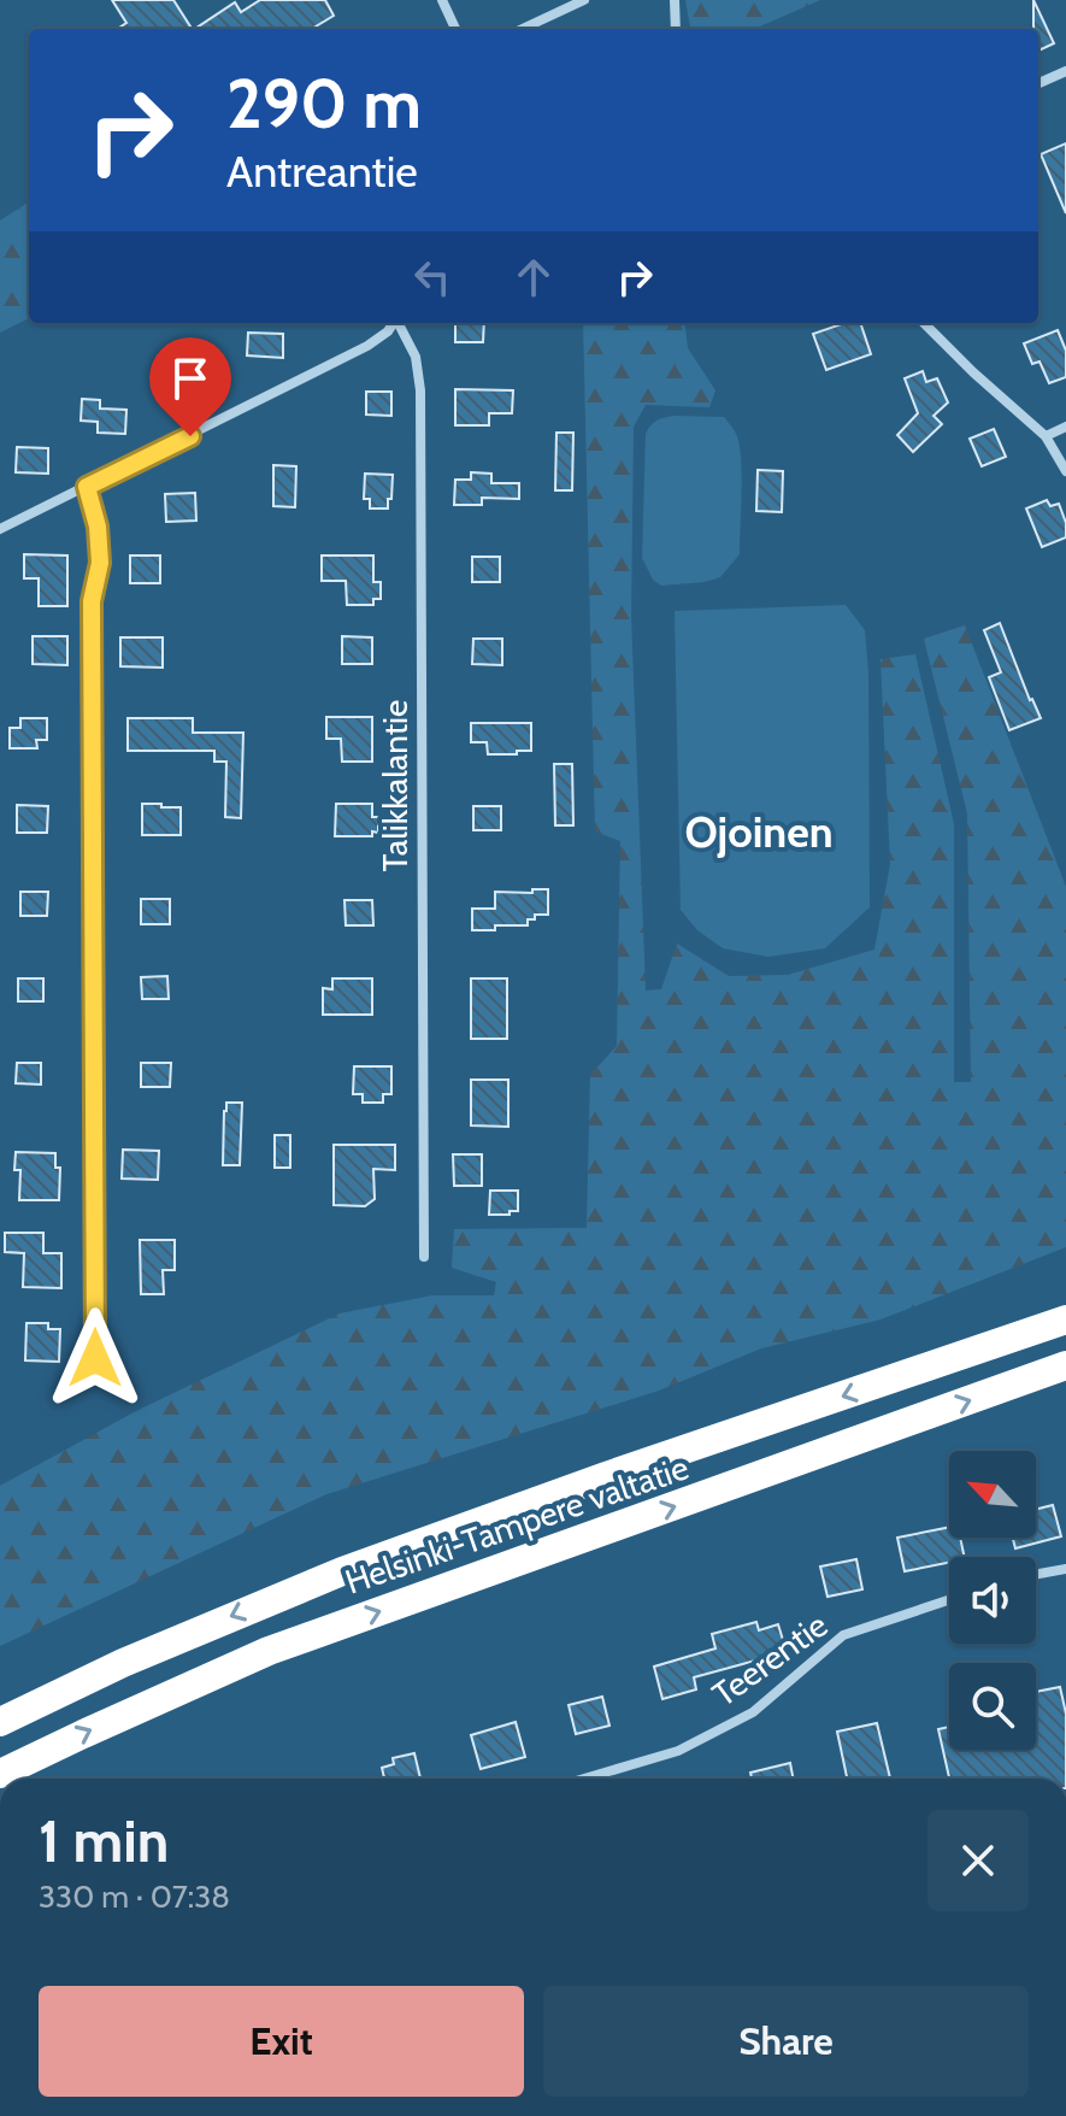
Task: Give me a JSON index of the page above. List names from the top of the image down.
{
  "streets": {
    "highway": ["Helsinki-Tampere valtatie"],
    "street": ["Talikkalantie", "Teerentie"]
  },
  "districts": ["Ojoinen"],
  "north": "top left",
  "page": {
    "turn": ["290 m", "Antreantie"],
    "heading": ["1 min", "330 m · 07:38"],
    "buttons": ["Exit", "Share"]
  }
}
